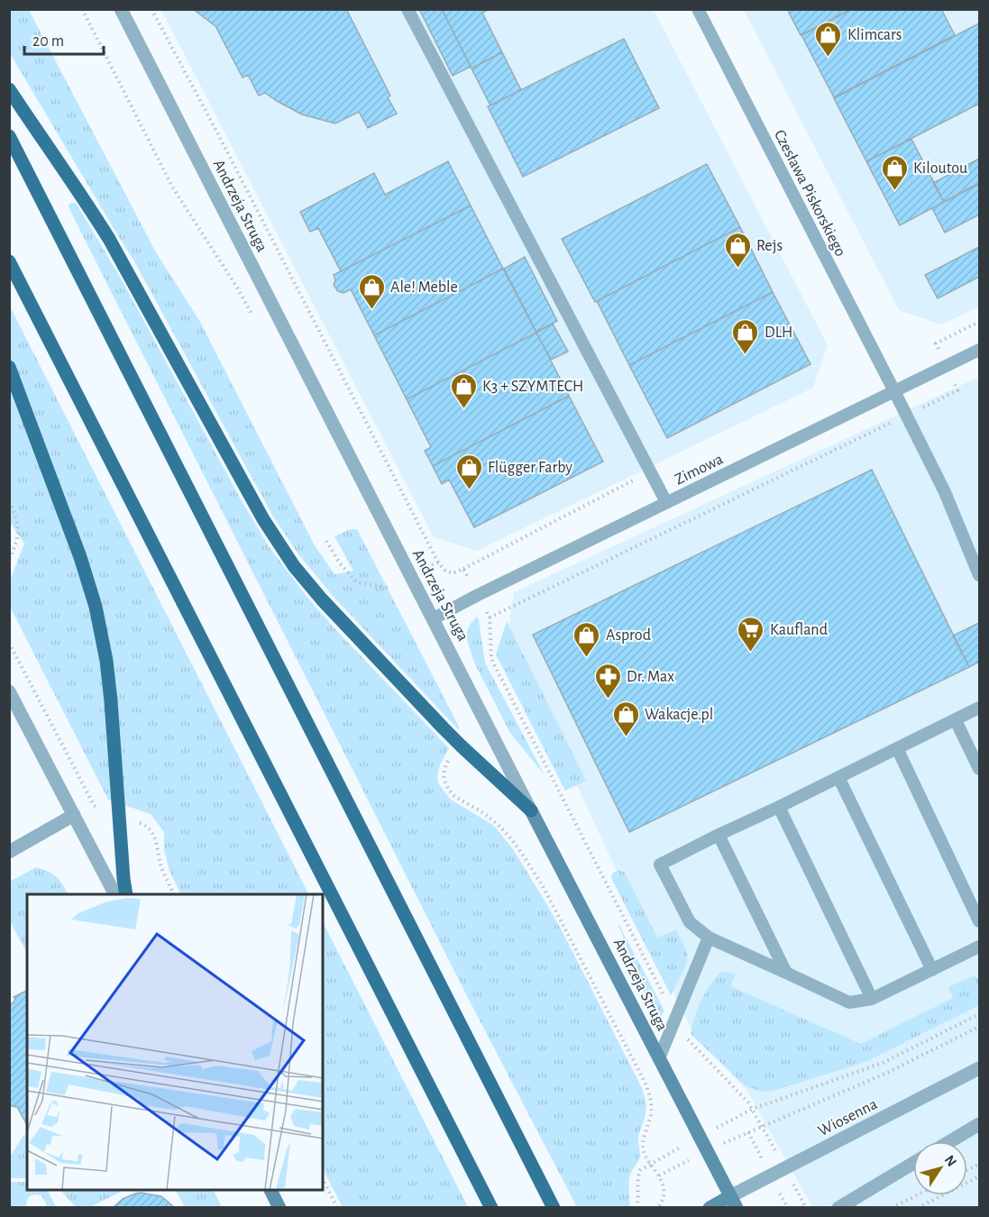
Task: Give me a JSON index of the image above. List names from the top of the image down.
{
  "streets": {
    "street": ["Andrzeja Struga", "Wiosenna"],
    "lane": ["Czesława Piskorskiego", "Zimowa"]
  },
  "crossings": [
    ["Czesława Piskorskiego", "Zimowa"],
    ["Andrzeja Struga", "Zimowa"],
    ["Andrzeja Struga", "Wiosenna"]
  ],
  "places": {
    "shop": [
      "Klimcars",
      "Kiloutou",
      "Rejs",
      "Ale! Meble",
      "DLH",
      "K3 + SZYMTECH",
      "Flügger Farby",
      "Asprod",
      "Wakacje.pl"
    ],
    "supermarket": ["Kaufland"],
    "pharmacy": ["Dr. Max"]
  },
  "scale_bar": "20 m",
  "north": "top right"
}
